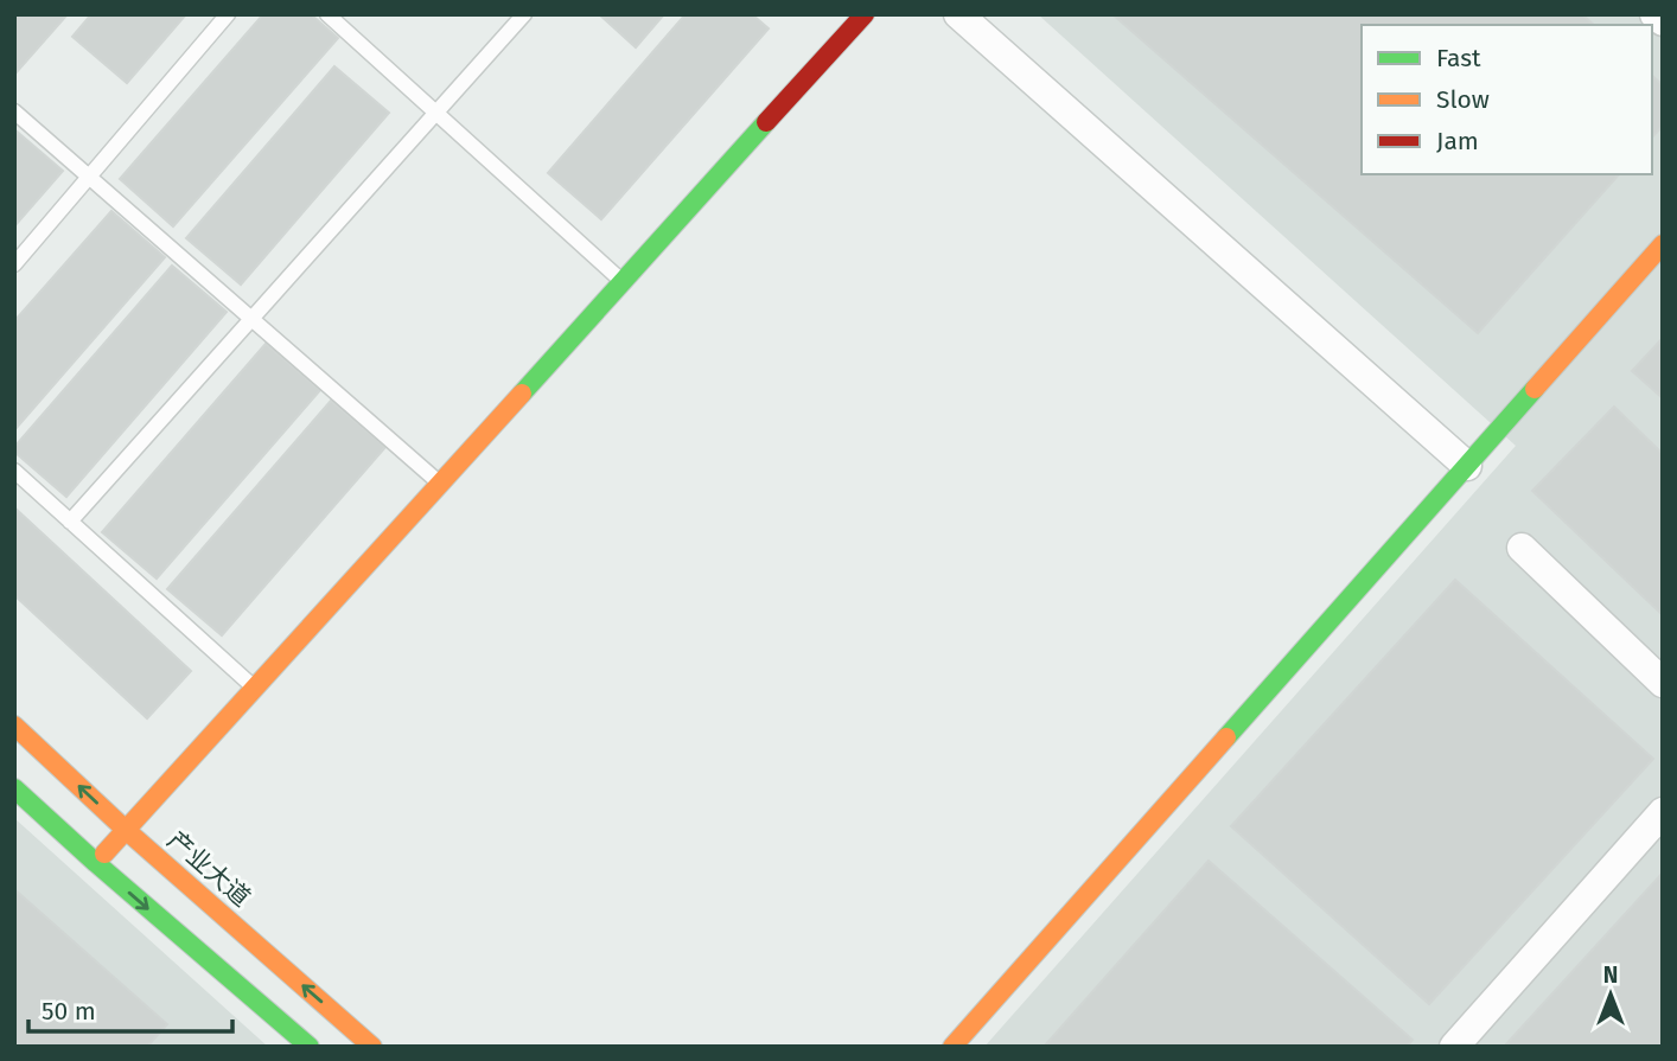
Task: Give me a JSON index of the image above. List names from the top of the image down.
{
  "streets": {
    "street": ["产业大道"]
  },
  "legend": ["Fast", "Slow", "Jam"],
  "scale_bar": "50 m",
  "north": "top"
}
